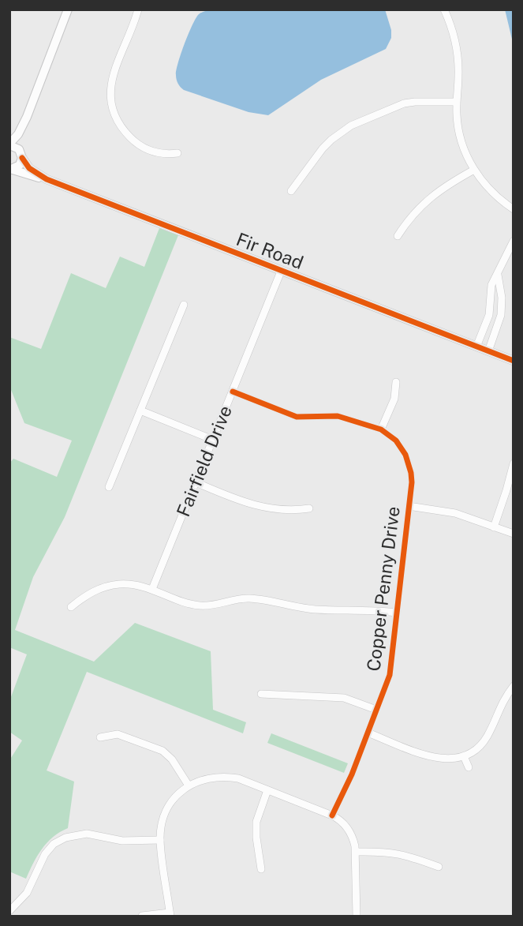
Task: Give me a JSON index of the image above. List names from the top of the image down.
{
  "streets": {
    "street": ["Fir Road", "Fairfield Drive", "Copper Penny Drive"]
  },
  "crossings": [
    ["Fir Road", "Fairfield Drive"]
  ]
}
